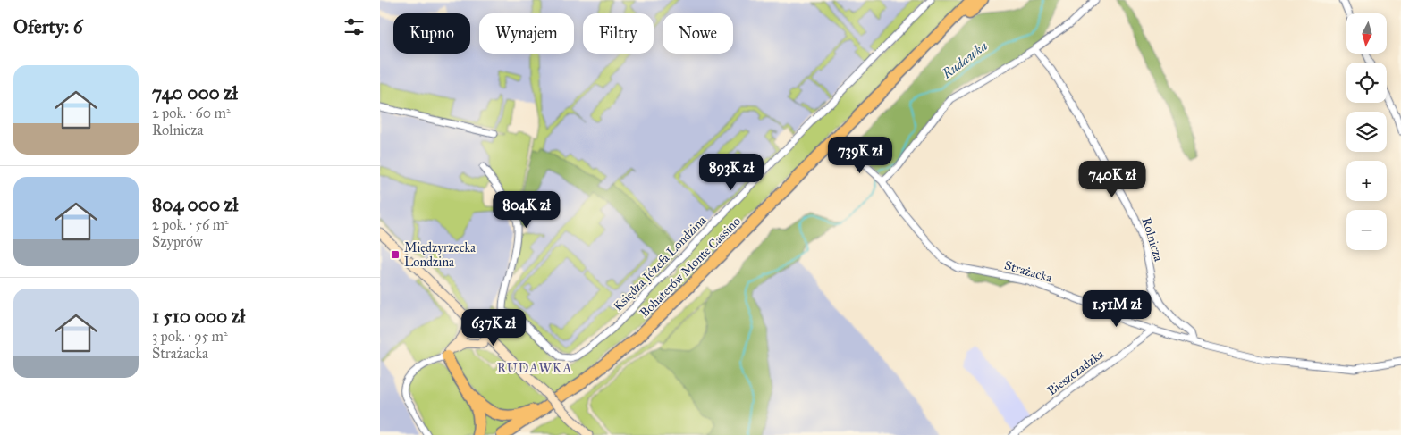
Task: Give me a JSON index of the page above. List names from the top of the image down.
{
  "streets": {
    "highway": ["Bohaterów Monte Cassino"],
    "street": [
      "Rolnicza",
      "Księdza Józefa Londzina",
      "Strażacka",
      "Bieszczadzka"
    ]
  },
  "crossings": [
    ["Rolnicza", "Strażacka"],
    ["Strażacka", "Bieszczadzka"]
  ],
  "districts": ["RUDAWKA"],
  "water": ["Rudawka"],
  "places": {
    "transit": ["Międzyrzecka Londzina"]
  },
  "north": "bottom",
  "page": {
    "heading": "Oferty: 6",
    "map_buttons": ["+", "−"],
    "chip": [
      "Kupno",
      "Wynajem",
      "Filtry",
      "Nowe"
    ],
    "list": [
      {
        "name": "740 000 zł",
        "note": "2 pok. · 60 m² · Rolnicza"
      },
      {
        "name": "804 000 zł",
        "note": "2 pok. · 56 m² · Szyprów"
      },
      {
        "name": "1 510 000 zł",
        "note": "3 pok. · 95 m² · Strażacka"
      }
    ],
    "price": [
      "739K zł",
      "893K zł",
      "740K zł",
      "804K zł",
      "1.51M zł",
      "637K zł"
    ]
  }
}
